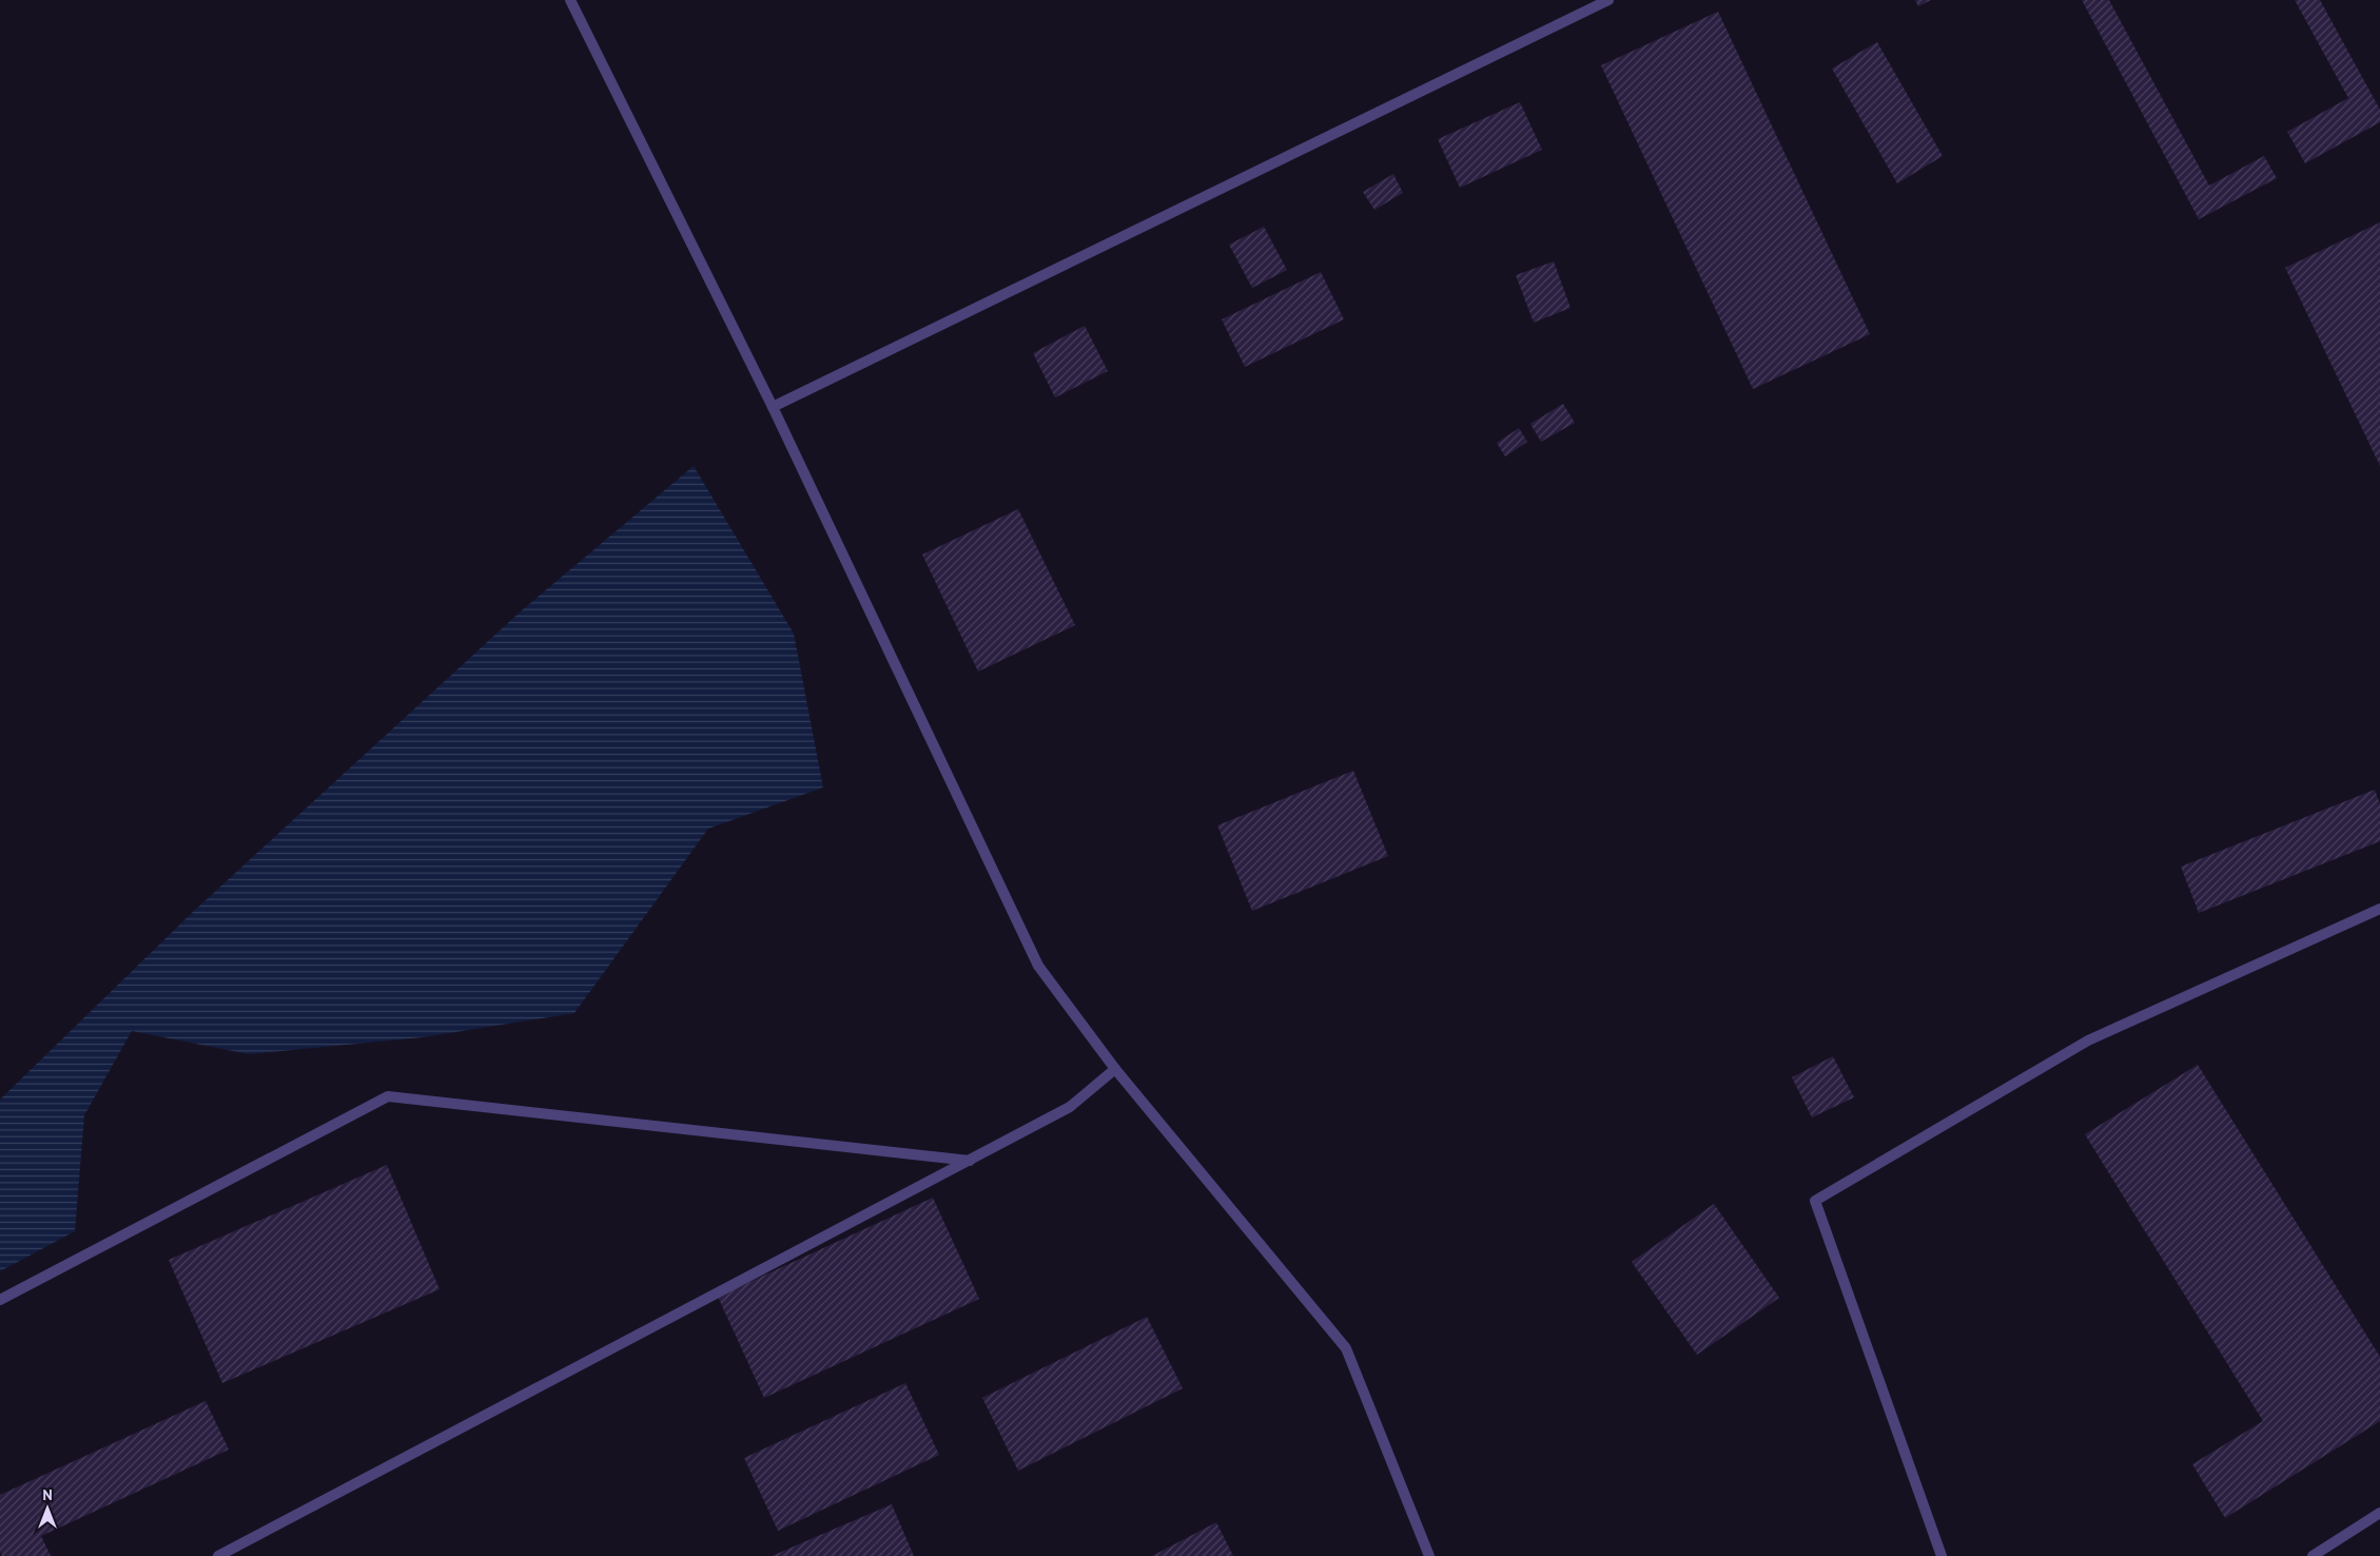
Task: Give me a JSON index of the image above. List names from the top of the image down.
{
  "north": "top"
}
